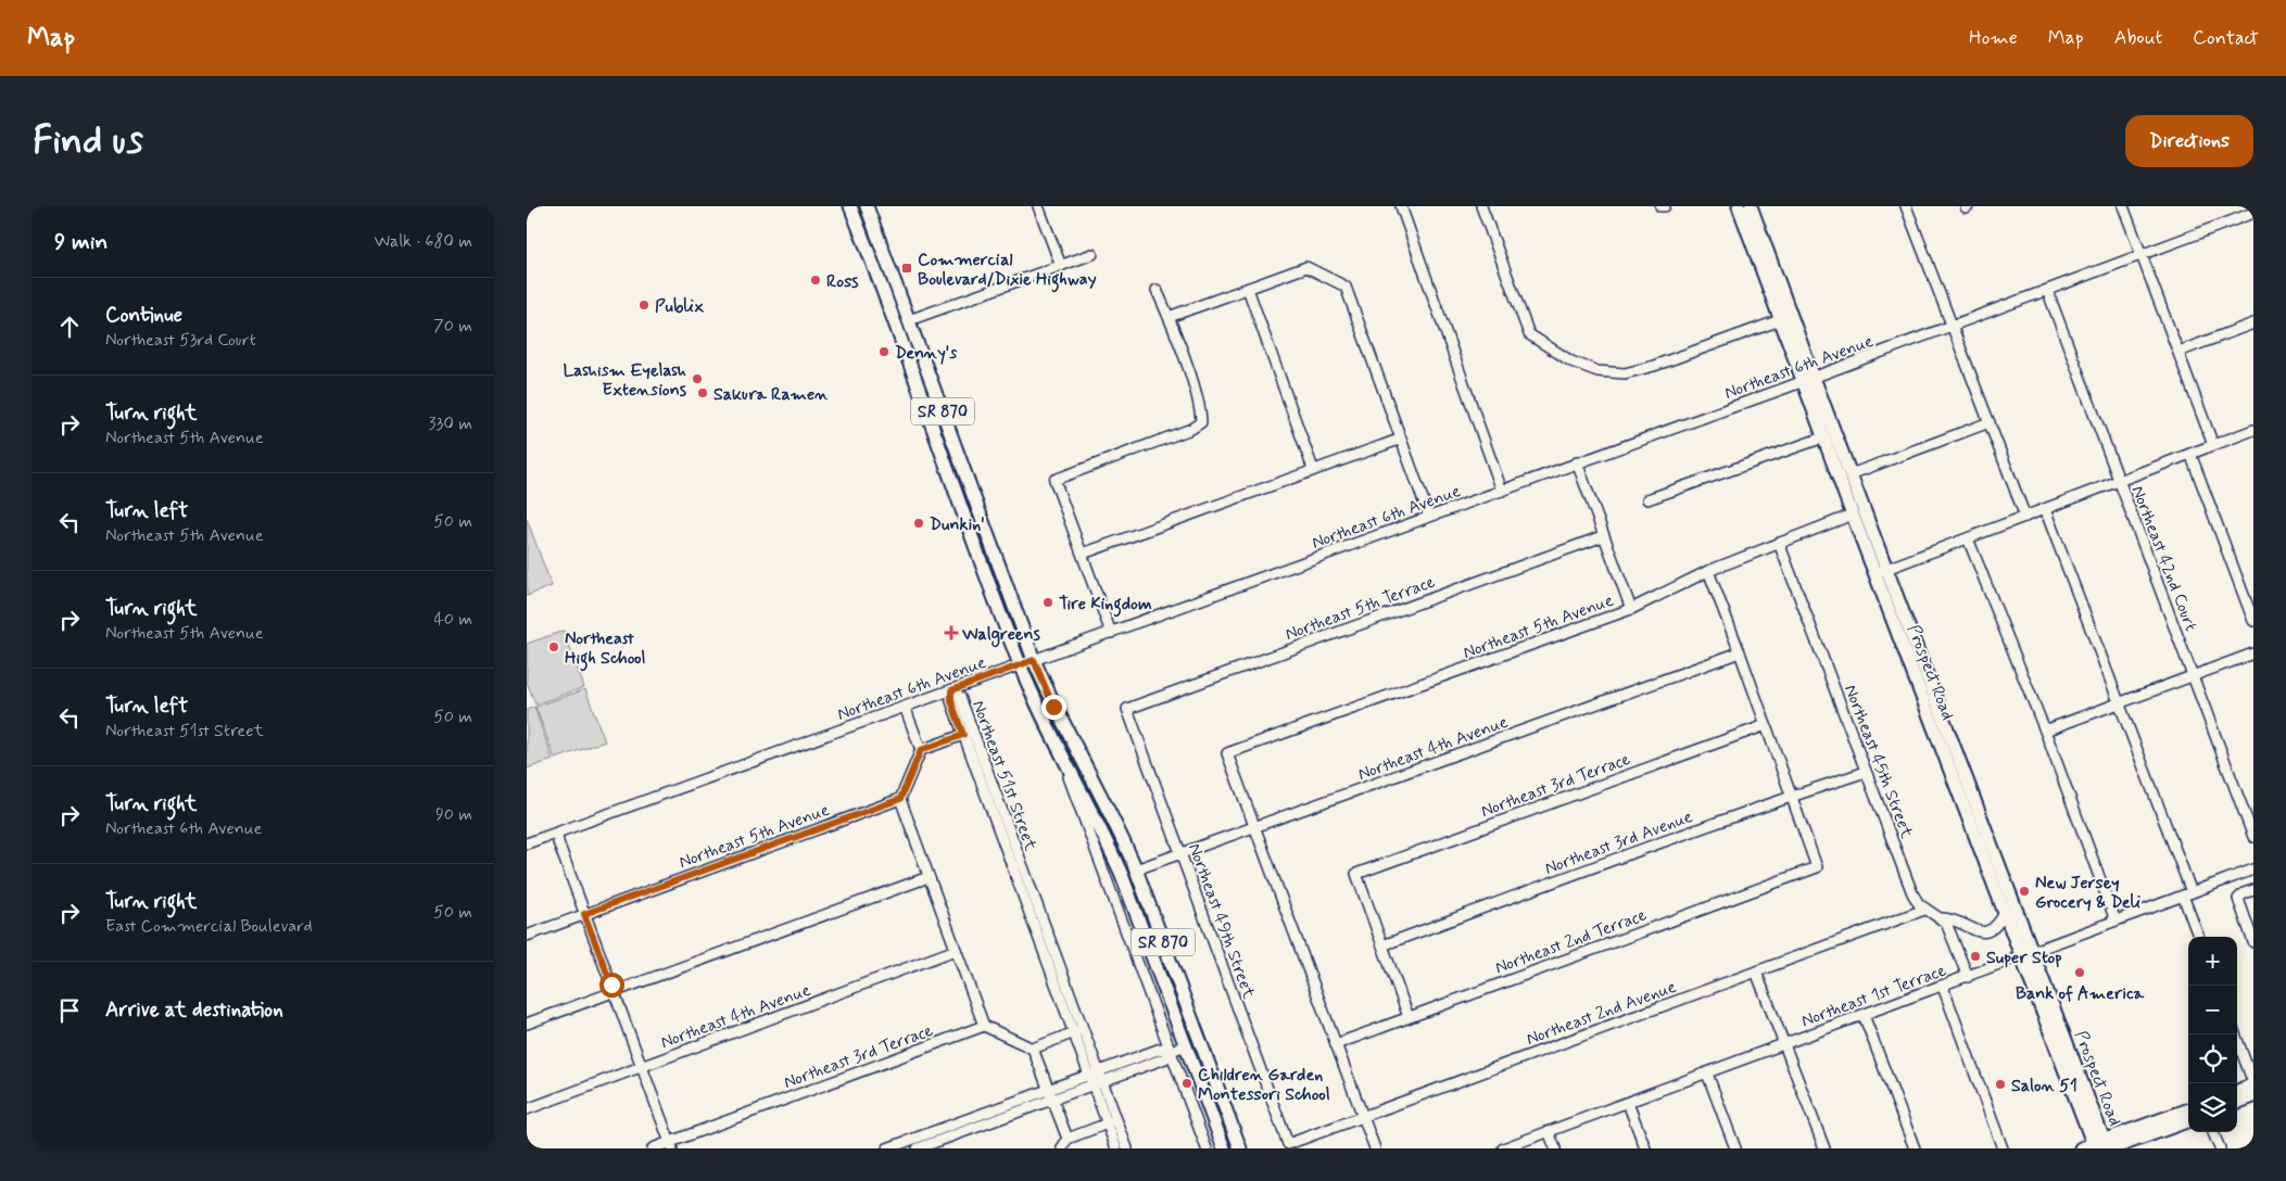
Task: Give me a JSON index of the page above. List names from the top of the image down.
{
  "streets": {
    "main road": ["SR 870", "Prospect Road"],
    "street": [
      "Northeast 6th Avenue",
      "Northeast 42nd Court",
      "Northeast 5th Terrace",
      "Northeast 5th Avenue",
      "Northeast 4th Avenue",
      "Northeast 45th Street",
      "Northeast 51st Street",
      "Northeast 3rd Terrace",
      "Northeast 3rd Avenue",
      "Northeast 49th Street",
      "Northeast 2nd Terrace",
      "Northeast 1st Terrace",
      "Northeast 2nd Avenue"
    ]
  },
  "crossings": [
    ["Northeast 6th Avenue", "SR 870"],
    ["Northeast 6th Avenue", "Northeast 42nd Court"],
    ["Northeast 6th Avenue", "Prospect Road"],
    ["Northeast 6th Avenue", "Northeast 51st Street"],
    ["SR 870", "Northeast 4th Avenue"],
    ["Northeast 5th Terrace", "Northeast 49th Street"],
    ["Northeast 5th Avenue", "Prospect Road"],
    ["Northeast 5th Avenue", "Northeast 4th Avenue"],
    ["Northeast 5th Avenue", "Northeast 45th Street"],
    ["Prospect Road", "Northeast 1st Terrace"],
    ["Northeast 4th Avenue", "Northeast 49th Street"],
    ["Northeast 45th Street", "Northeast 3rd Avenue"],
    ["Northeast 45th Street", "Northeast 2nd Avenue"],
    ["Northeast 3rd Terrace", "Northeast 3rd Avenue"],
    ["Northeast 3rd Avenue", "Northeast 2nd Terrace"],
    ["Northeast 49th Street", "Northeast 2nd Avenue"]
  ],
  "places": {
    "transit": ["Commercial Boulevard/Dixie Highway"],
    "other": [
      "Ross",
      "Publix",
      "Denny's",
      "Lashism Eyelash Extensions",
      "Sakura Ramen",
      "Dunkin'",
      "Tire Kingdom",
      "Northeast High School",
      "New Jersey Grocery & Deli",
      "Super Stop",
      "Bank of America",
      "Children Garden Montessori School",
      "Salon 51"
    ],
    "health": ["Walgreens"]
  },
  "page": {
    "header": "Map",
    "nav": [
      "Home",
      "Map",
      "About",
      "Contact"
    ],
    "buttons": "Directions",
    "title": "Find us",
    "heading": ["9 min", "Walk · 680 m"],
    "list": [
      ["Continue", "Northeast 53rd Court", "70 m"],
      ["Turn right", "Northeast 5th Avenue", "330 m"],
      ["Turn left", "Northeast 5th Avenue", "50 m"],
      ["Turn right", "Northeast 5th Avenue", "40 m"],
      ["Turn left", "Northeast 51st Street", "50 m"],
      ["Turn right", "Northeast 6th Avenue", "90 m"],
      ["Turn right", "East Commercial Boulevard", "50 m"],
      "Arrive at destination"
    ],
    "map_buttons": ["+", "−"]
  }
}
